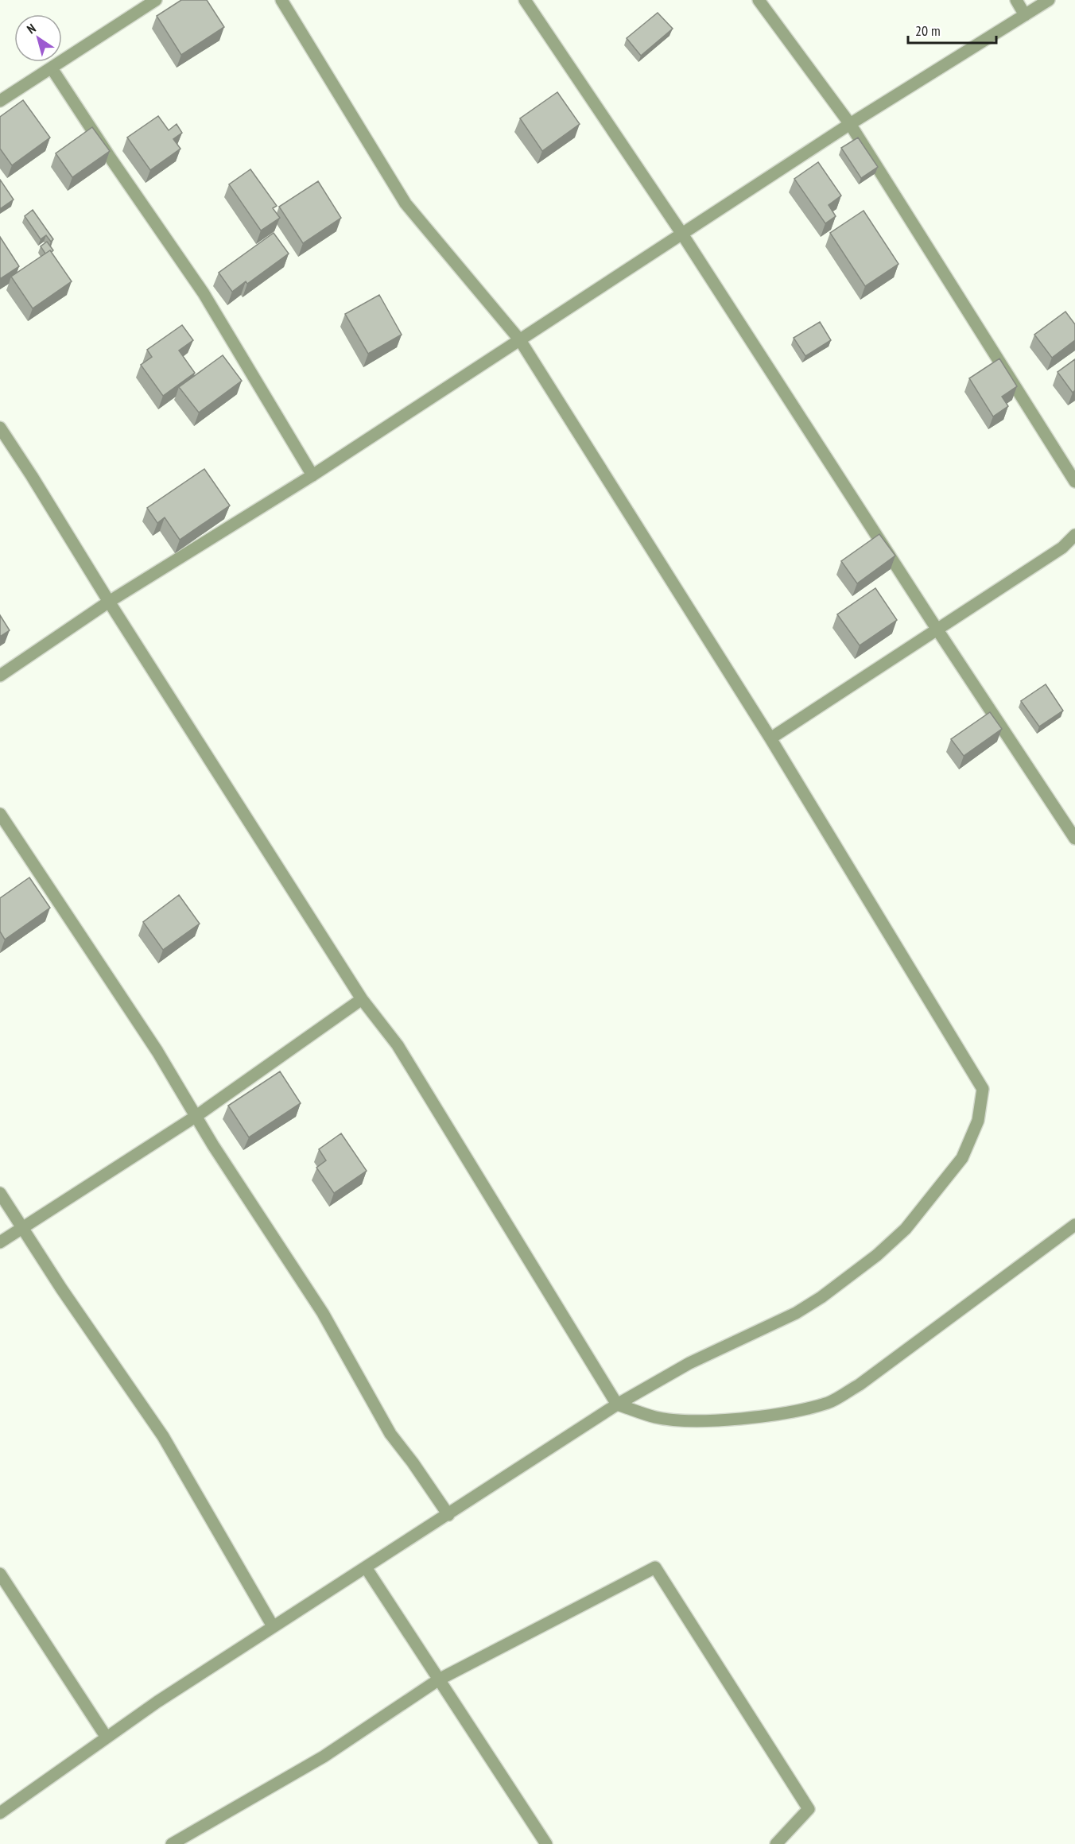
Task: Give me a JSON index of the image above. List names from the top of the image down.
{
  "scale_bar": "20 m",
  "north": "top left"
}
